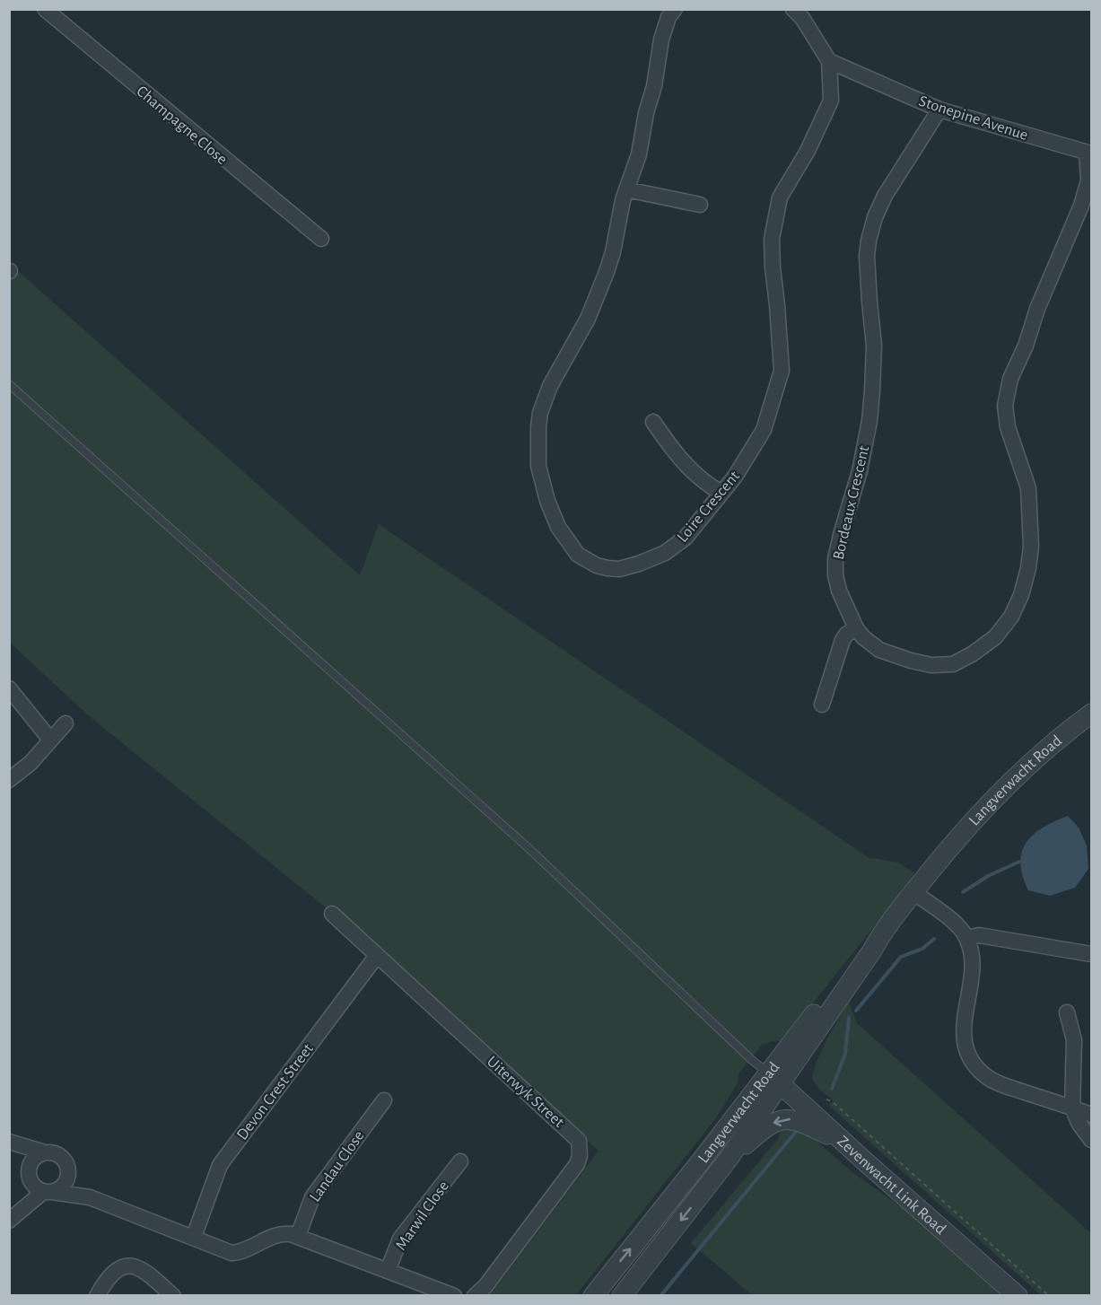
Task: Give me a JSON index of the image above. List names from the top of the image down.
{
  "streets": {
    "street": [
      "Stonepine Avenue",
      "Champagne Close",
      "Bordeaux Crescent",
      "Loire Crescent",
      "Langverwacht Road",
      "Devon Crest Street",
      "Uiterwyk Street",
      "Landau Close",
      "Zevenwacht Link Road",
      "Marwil Close"
    ]
  },
  "crossings": [
    ["Stonepine Avenue", "Bordeaux Crescent"],
    ["Stonepine Avenue", "Loire Crescent"],
    ["Langverwacht Road", "Zevenwacht Link Road"],
    ["Devon Crest Street", "Uiterwyk Street"]
  ]
}
